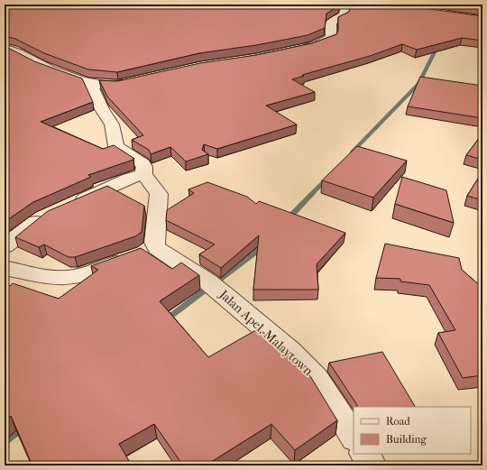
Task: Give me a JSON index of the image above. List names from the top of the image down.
{
  "streets": {
    "street": ["Jalan Apel, Malaytown"]
  },
  "legend": ["Road", "Building"]
}
